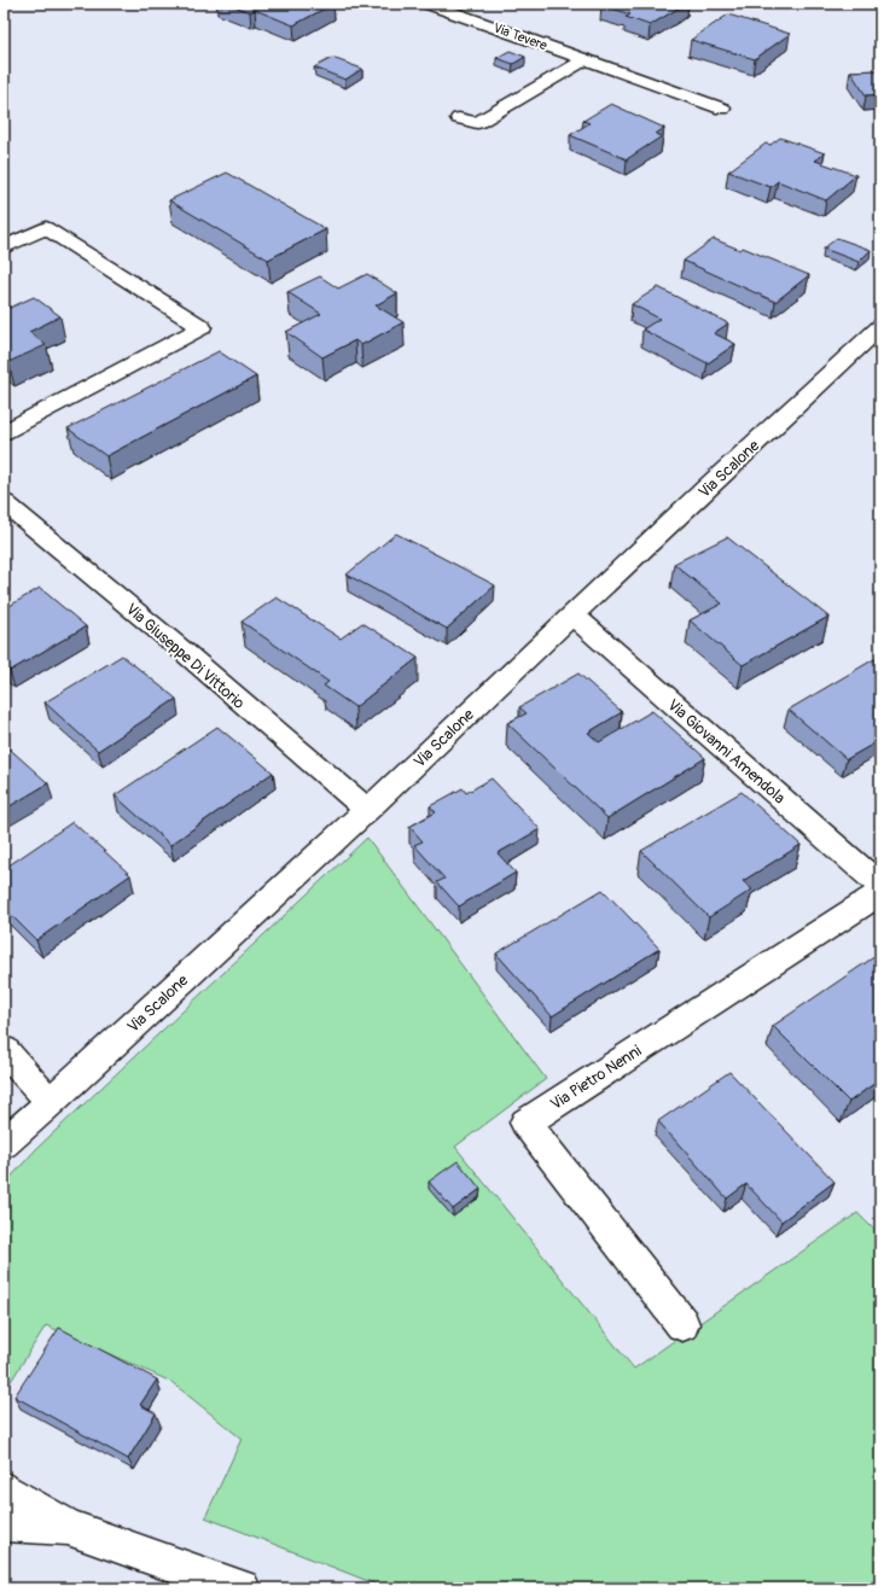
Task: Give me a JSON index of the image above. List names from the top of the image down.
{
  "streets": {
    "street": [
      "Via Tevere",
      "Via Scalone",
      "Via Giuseppe Di Vittorio",
      "Via Giovanni Amendola",
      "Via Pietro Nenni"
    ]
  },
  "crossings": [
    ["Via Scalone", "Via Giuseppe Di Vittorio"],
    ["Via Scalone", "Via Giovanni Amendola"]
  ]
}
